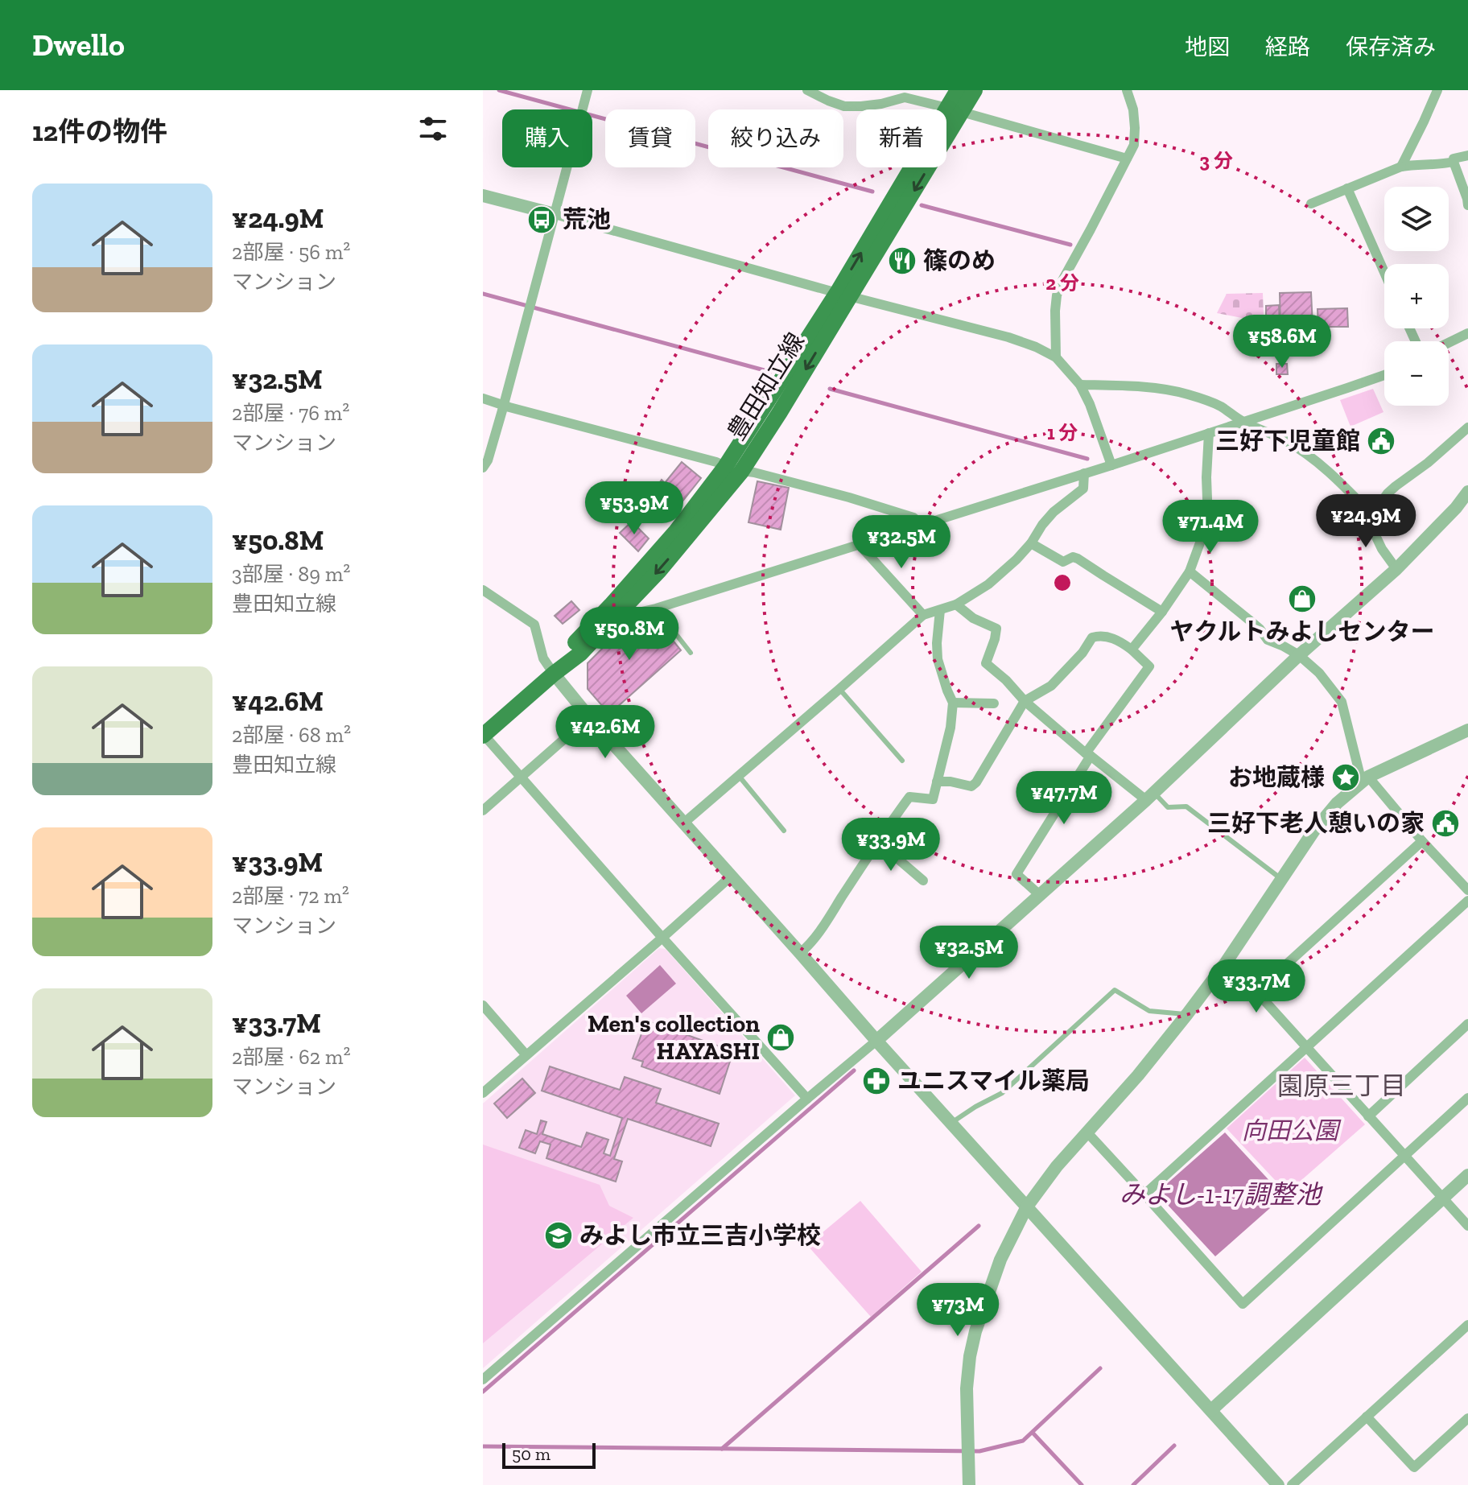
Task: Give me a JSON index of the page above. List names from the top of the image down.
{
  "streets": {
    "main road": ["豊田知立線"]
  },
  "districts": ["園原三丁目"],
  "water": ["みよし-1-17調整池"],
  "parks": ["向田公園"],
  "places": {
    "bus stop": ["荒池"],
    "restaurant": ["篠のめ"],
    "public building": ["三好下児童館", "三好下老人憩いの家"],
    "shop": ["ヤクルトみよしセンター", "Men's collection HAYASHI"],
    "place": ["お地蔵様"],
    "pharmacy": ["ユニスマイル薬局"],
    "school or university": ["みよし市立三吉小学校"]
  },
  "scale_bar": "50 m",
  "page": {
    "header": "Dwello",
    "nav": ["地図", "経路", "保存済み"],
    "heading": "12件の物件",
    "chip": [
      "購入",
      "賃貸",
      "絞り込み",
      "新着"
    ],
    "list": [
      {
        "name": "¥24.9M",
        "note": "2部屋 · 56 m² · マンション"
      },
      {
        "name": "¥32.5M",
        "note": "2部屋 · 76 m² · マンション"
      },
      {
        "name": "¥50.8M",
        "note": "3部屋 · 89 m² · 豊田知立線"
      },
      {
        "name": "¥42.6M",
        "note": "2部屋 · 68 m² · 豊田知立線"
      },
      {
        "name": "¥33.9M",
        "note": "2部屋 · 72 m² · マンション"
      },
      {
        "name": "¥33.7M",
        "note": "2部屋 · 62 m² · マンション"
      }
    ],
    "map_buttons": ["+", "−"],
    "price": [
      "¥58.6M",
      "¥53.9M",
      "¥24.9M",
      "¥71.4M",
      "¥32.5M",
      "¥50.8M",
      "¥42.6M",
      "¥47.7M",
      "¥33.9M",
      "¥32.5M",
      "¥33.7M",
      "¥73M"
    ],
    "scale": "50 m"
  },
  "rings": ["3 分", "2 分", "1 分"]
}
